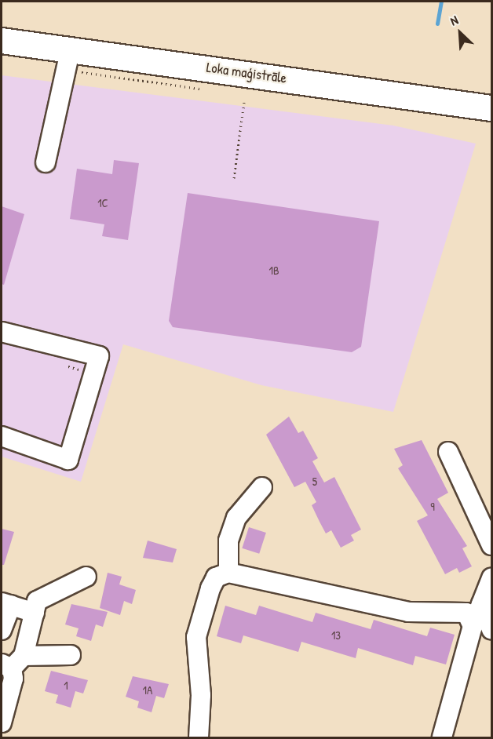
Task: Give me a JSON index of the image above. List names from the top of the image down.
{
  "streets": {
    "main road": ["Loka maģistrāle"]
  },
  "house_numbers": [
    "1C",
    "1B",
    "5",
    "9",
    "13",
    "1",
    "1A"
  ],
  "north": "top left"
}
